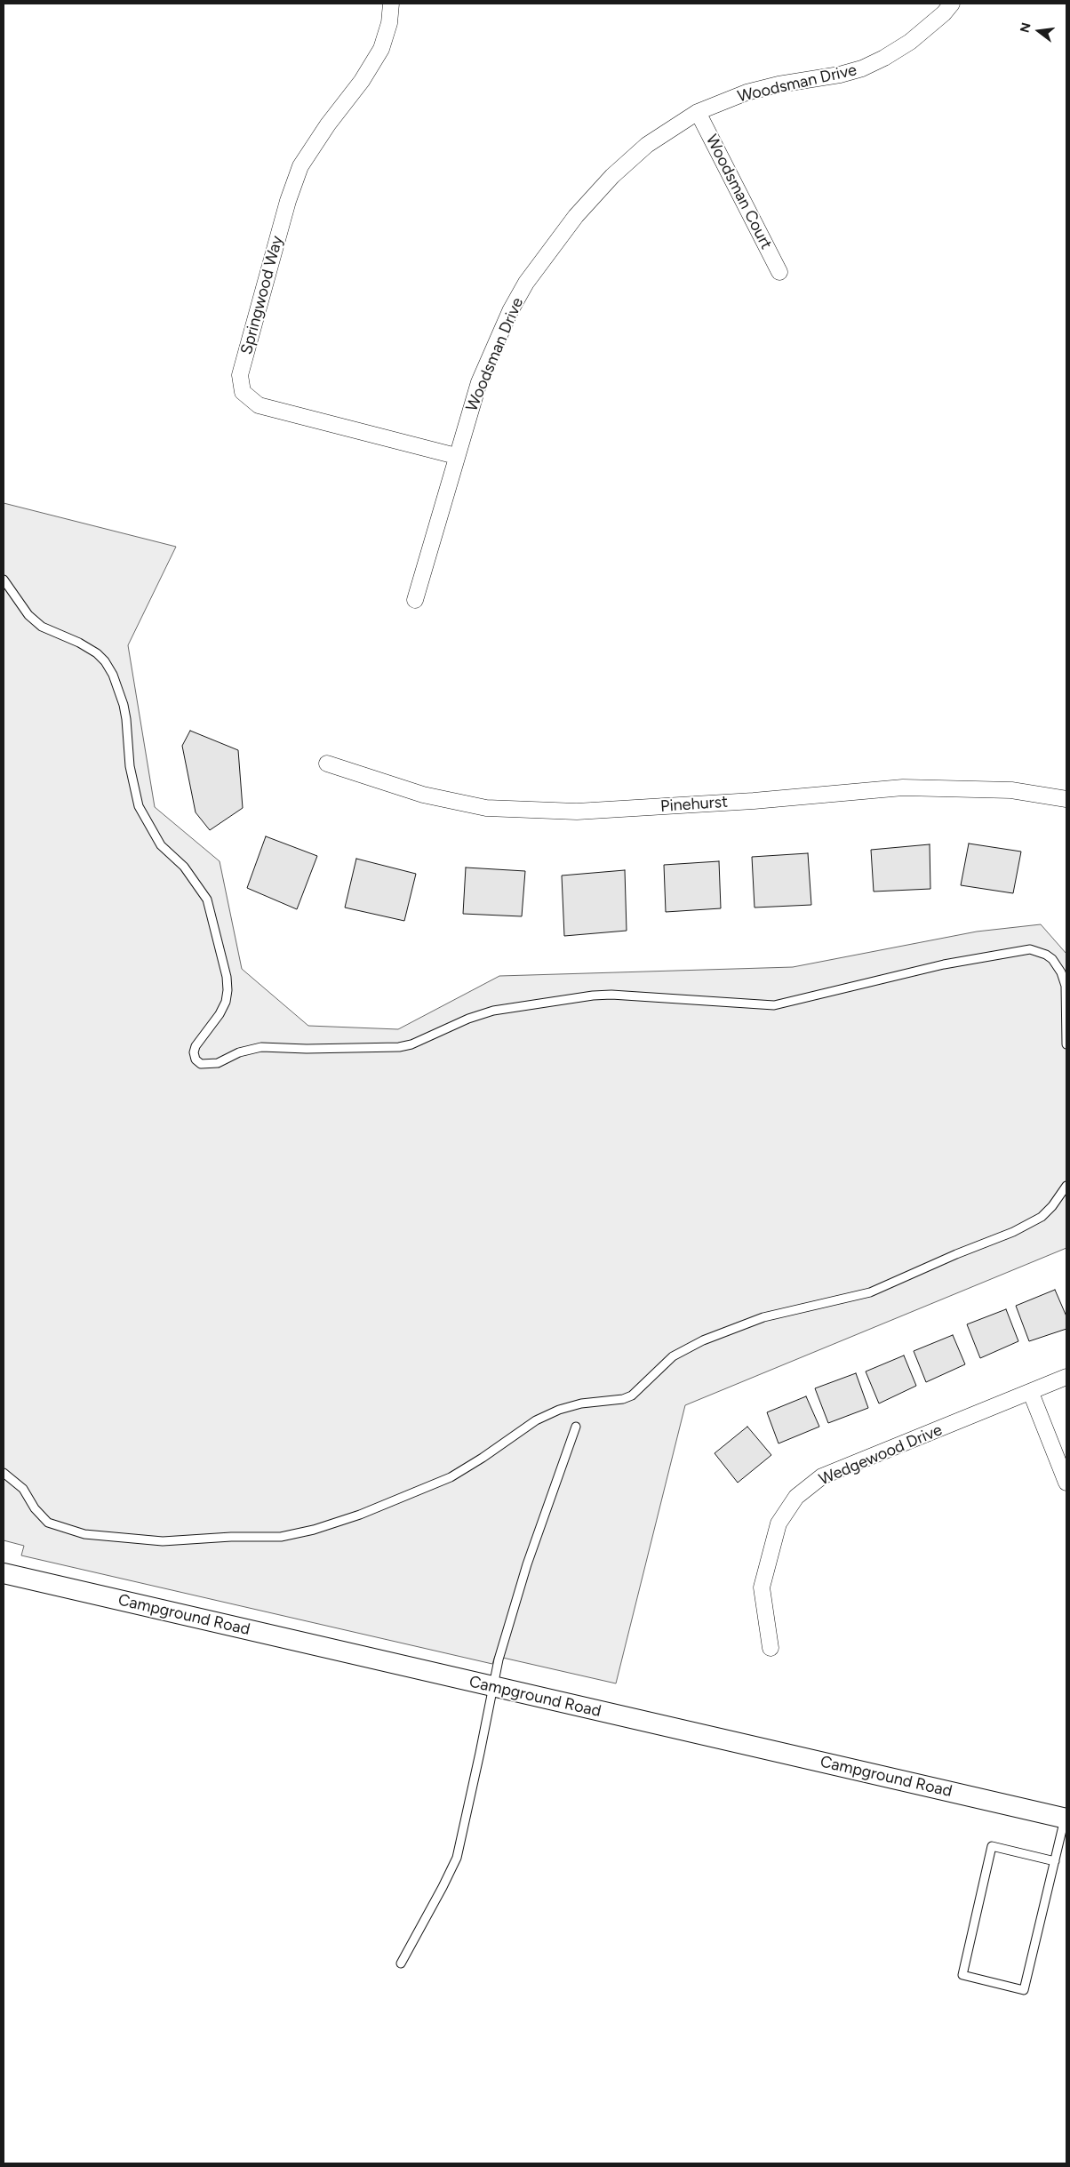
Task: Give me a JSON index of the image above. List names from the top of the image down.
{
  "streets": {
    "street": [
      "Woodsman Drive",
      "Woodsman Court",
      "Springwood Way",
      "Pinehurst",
      "Wedgewood Drive",
      "Campground Road"
    ]
  },
  "crossings": [
    ["Woodsman Drive", "Woodsman Court"],
    ["Woodsman Drive", "Springwood Way"]
  ],
  "north": "left"
}
